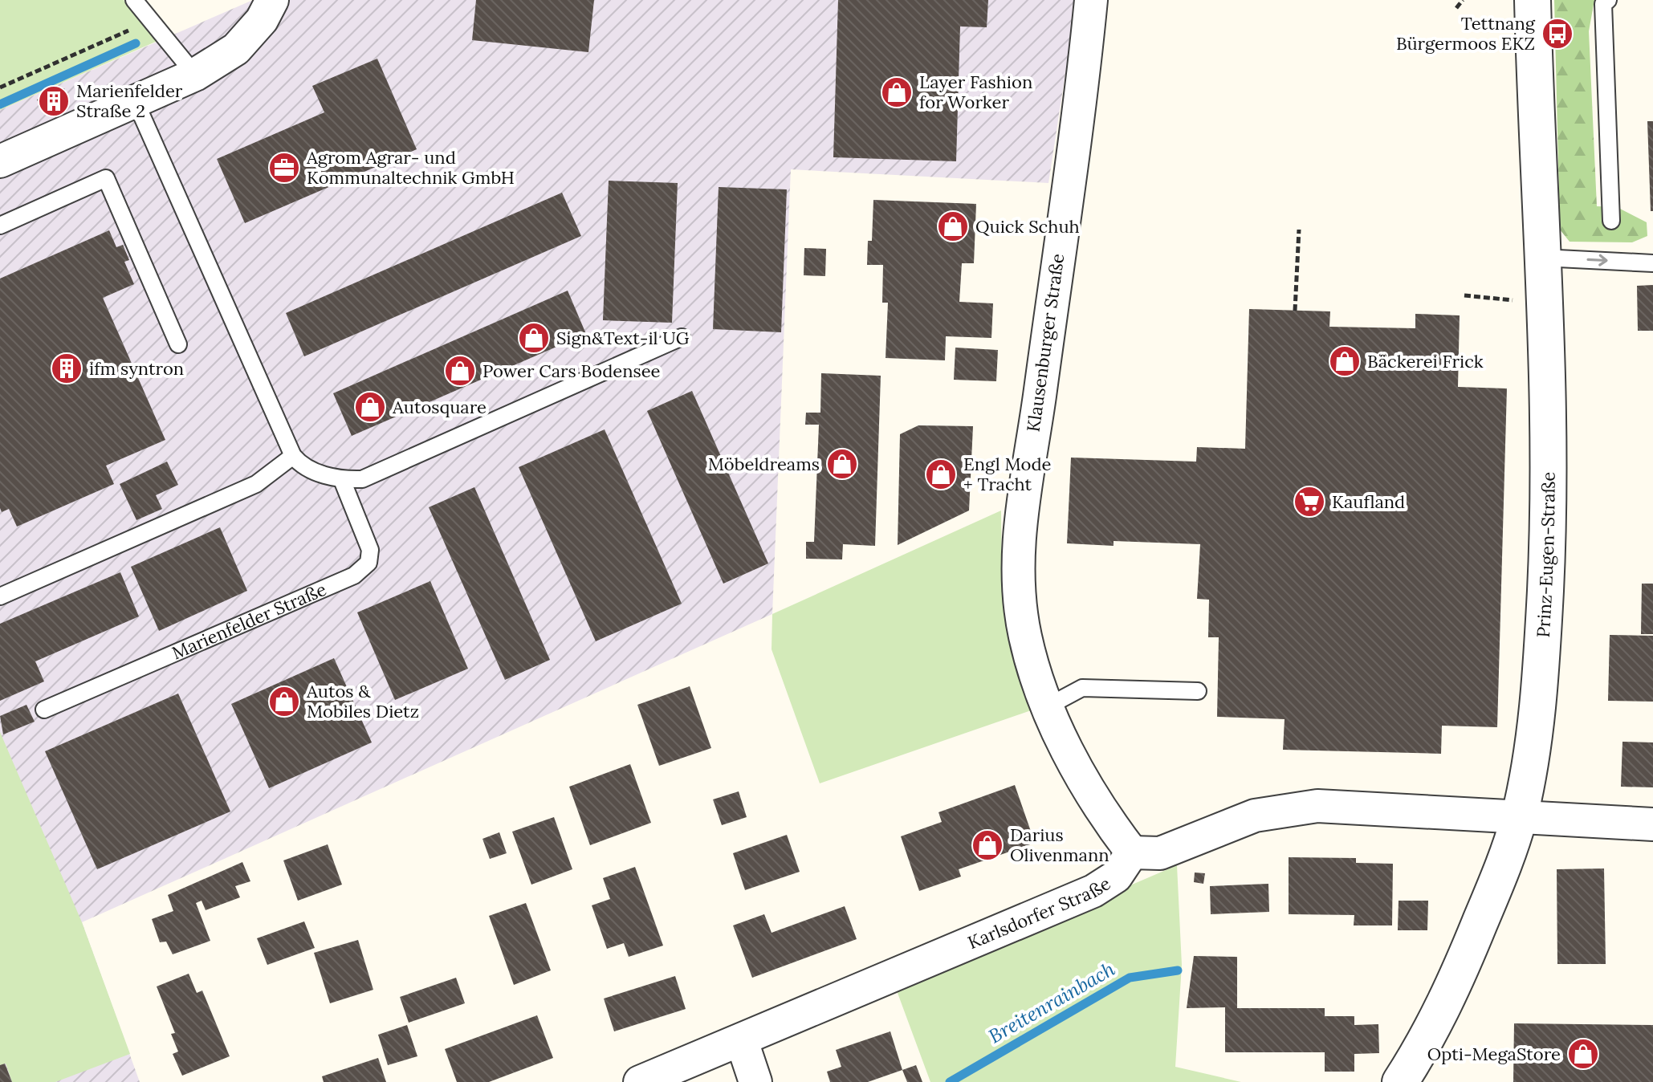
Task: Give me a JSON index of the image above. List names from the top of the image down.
{
  "streets": {
    "street": ["Klausenburger Straße", "Prinz-Eugen-Straße", "Karlsdorfer Straße"],
    "lane": ["Marienfelder Straße"]
  },
  "crossings": [
    ["Klausenburger Straße", "Karlsdorfer Straße"]
  ],
  "water": ["Breitenrainbach"],
  "places": {
    "bus stop": ["Tettnang Bürgermoos EKZ"],
    "shop": [
      "Layer Fashion for Worker",
      "Quick Schuh",
      "Sign&Text-il UG",
      "Bäckerei Frick",
      "Power Cars Bodensee",
      "Autosquare",
      "Möbeldreams",
      "Engl Mode + Tracht",
      "Autos & Mobiles Dietz",
      "Darius Olivenmann",
      "Opti-MegaStore"
    ],
    "building": ["Marienfelder Straße 2", "ifm syntron"],
    "office": ["Agrom Agrar- und Kommunaltechnik GmbH"],
    "supermarket": ["Kaufland"]
  }
}
